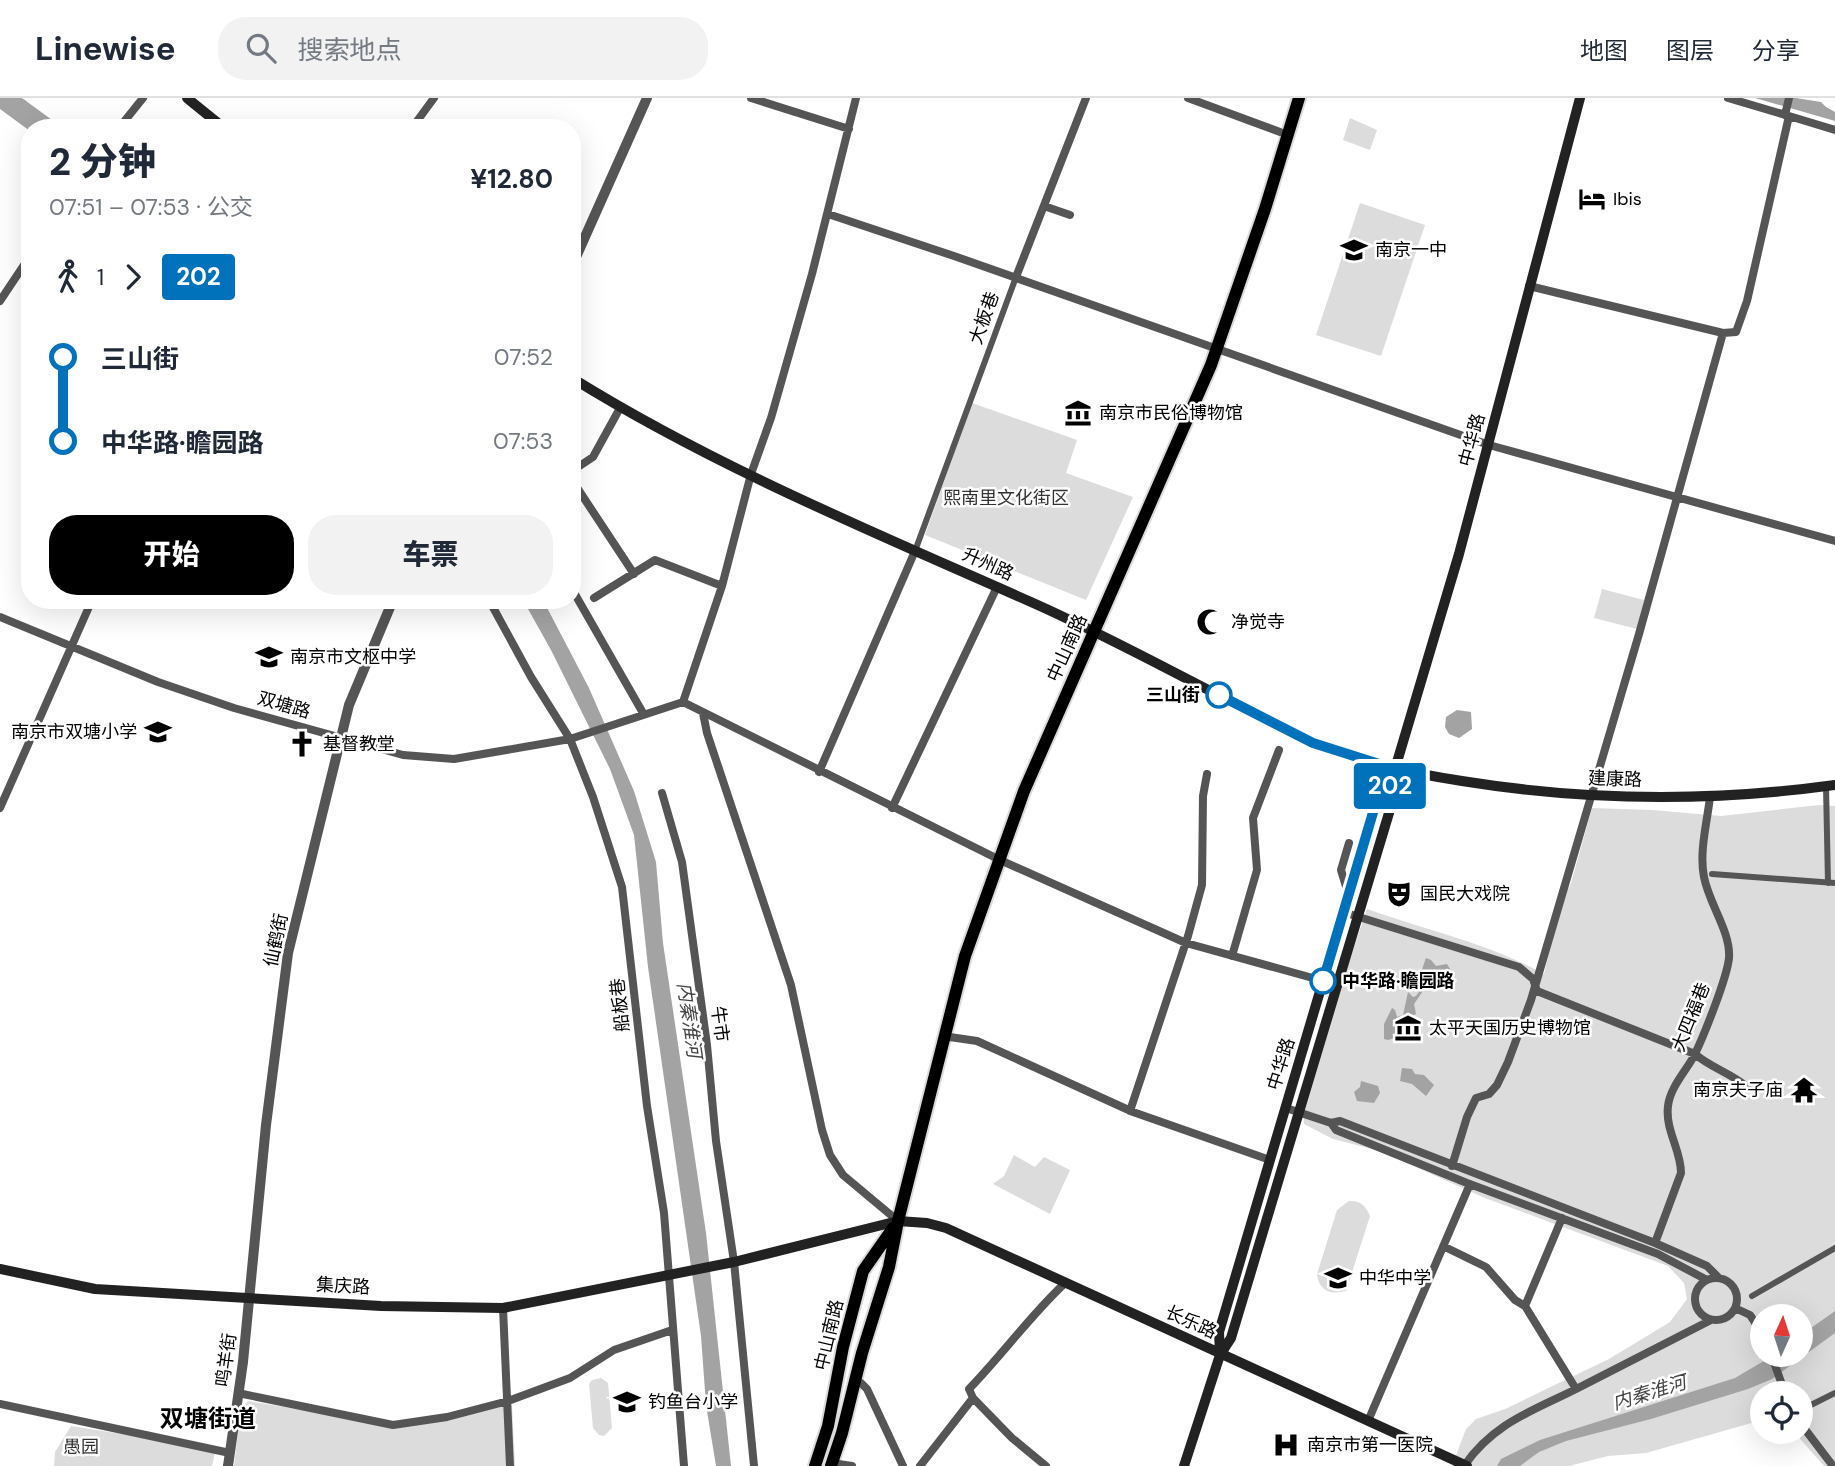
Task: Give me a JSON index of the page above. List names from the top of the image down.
{
  "streets": {
    "main road": [
      "中华路",
      "升州路",
      "中山南路",
      "建康路",
      "集庆路",
      "长乐路"
    ],
    "street": [
      "大板巷",
      "双塘路",
      "仙鹤街",
      "船板巷",
      "大四福巷",
      "牛市",
      "鸣羊街"
    ]
  },
  "crossings": [
    ["大板巷", "升州路"],
    ["中华路", "升州路"],
    ["中华路", "建康路"],
    ["中华路", "长乐路"],
    ["升州路", "中山南路"],
    ["升州路", "建康路"],
    ["中山南路", "长乐路"],
    ["双塘路", "仙鹤街"],
    ["双塘路", "船板巷"],
    ["建康路", "大四福巷"],
    ["仙鹤街", "集庆路"],
    ["仙鹤街", "鸣羊街"],
    ["船板巷", "集庆路"],
    ["牛市", "集庆路"],
    ["集庆路", "鸣羊街"]
  ],
  "districts": ["双塘街道"],
  "water": ["内秦淮河"],
  "parks": ["熙南里文化街区", "愚园"],
  "places": {
    "hotel": ["Ibis"],
    "school or university": [
      "南京一中",
      "南京市文枢中学",
      "南京市双塘小学",
      "中华中学",
      "钓鱼台小学"
    ],
    "museum": ["南京市民俗博物馆", "太平天国历史博物馆"],
    "mosque": ["净觉寺"],
    "other": ["三山街", "中华路·瞻园路"],
    "church": ["基督教堂"],
    "theatre": ["国民大戏院"],
    "temple": ["南京夫子庙"],
    "hospital": ["南京市第一医院"]
  },
  "lines": ["bus line 202"],
  "north": "top",
  "page": {
    "header": "Linewise",
    "search": "搜索地点",
    "nav": ["地图", "图层", "分享"],
    "on_map": "202",
    "heading": ["2 分钟", "07:51 – 07:53 · 公交", "¥12.80"],
    "legs": ["1", "202"],
    "list": [
      {
        "name": "三山街",
        "value": "07:52"
      },
      {
        "name": "中华路·瞻园路",
        "value": "07:53"
      }
    ],
    "buttons": ["开始", "车票"]
  }
}
